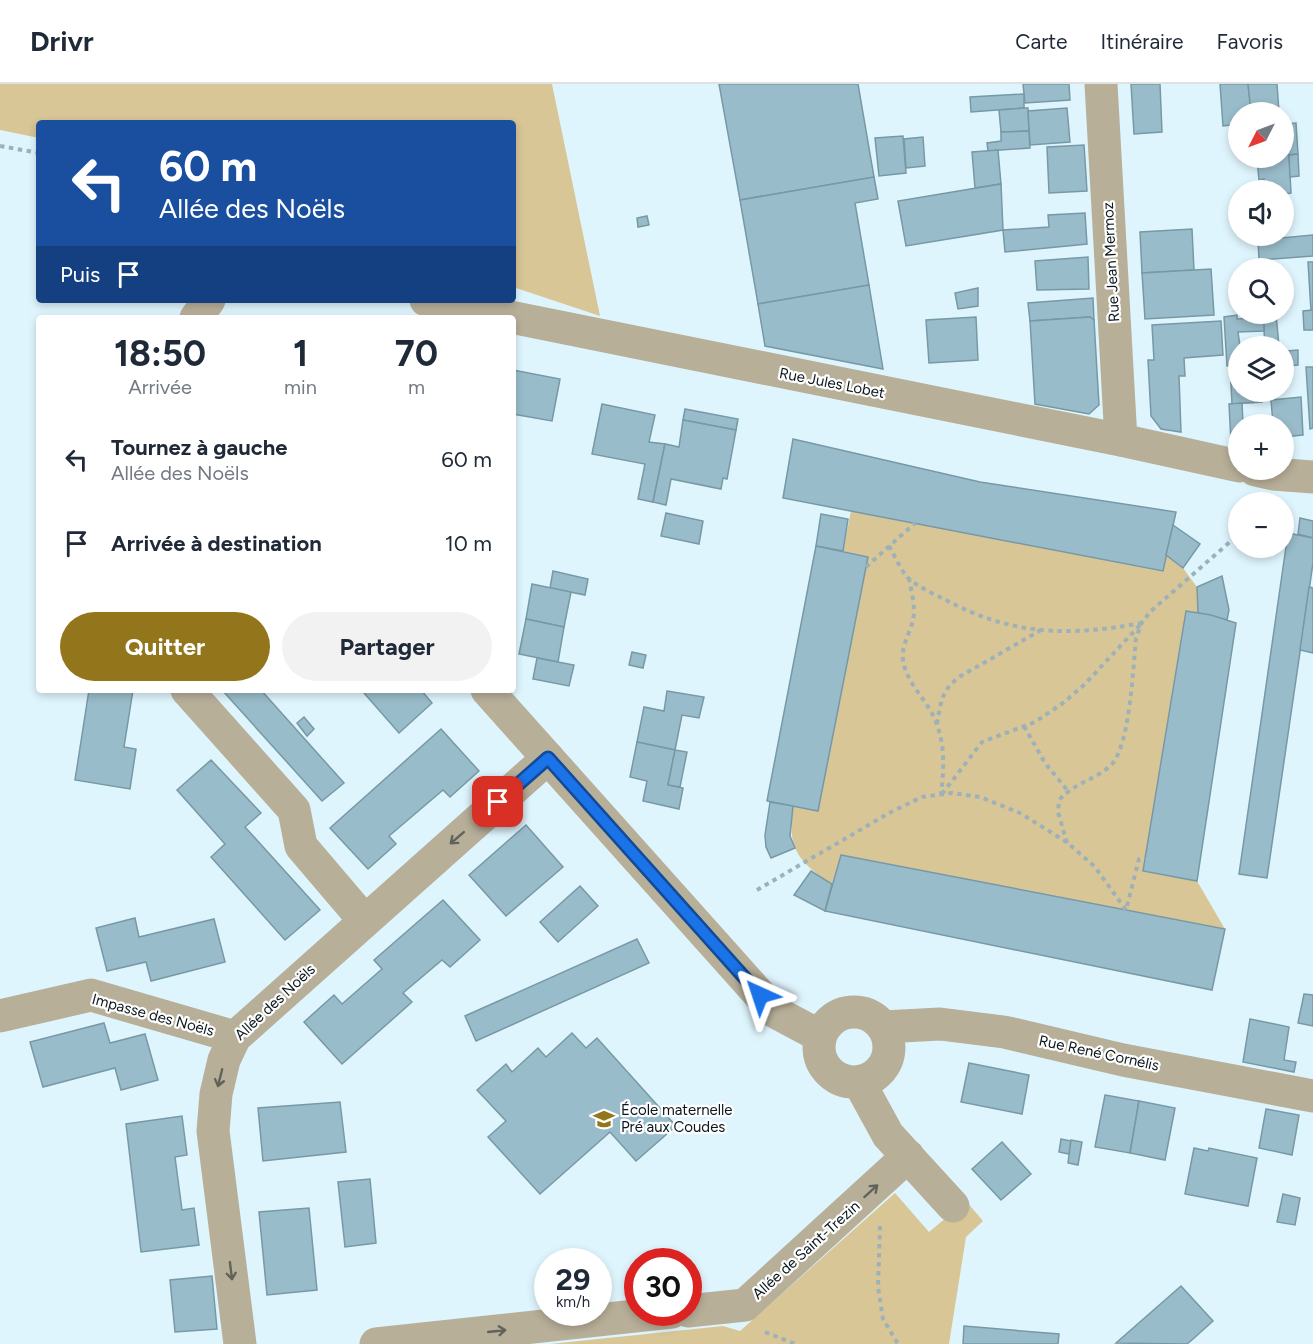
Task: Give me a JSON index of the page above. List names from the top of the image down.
{
  "streets": {
    "street": [
      "Rue Jean Mermoz",
      "Rue Jules Lobet",
      "Allée des Noëls",
      "Impasse des Noëls",
      "Rue René Cornélis",
      "Allée de Saint-Trezin"
    ]
  },
  "crossings": [
    ["Rue Jean Mermoz", "Rue Jules Lobet"],
    ["Allée des Noëls", "Impasse des Noëls"]
  ],
  "one_way": ["Allée des Noëls", "Allée de Saint-Trezin"],
  "places": {
    "school or university": ["École maternelle Pré aux Coudes"]
  },
  "north": "bottom left",
  "page": {
    "header": "Drivr",
    "nav": ["Carte", "Itinéraire", "Favoris"],
    "map_buttons": ["+", "−"],
    "turn": ["60 m", "Allée des Noëls"],
    "then": "Puis",
    "eta": [
      "18:50",
      "Arrivée",
      "1",
      "min",
      "70",
      "m"
    ],
    "list": [
      {
        "name": "Tournez à gauche",
        "note": "Allée des Noëls",
        "value": "60 m"
      },
      {
        "name": "Arrivée à destination",
        "value": "10 m"
      }
    ],
    "buttons": ["Quitter", "Partager"],
    "speed": "29 km/h",
    "limit": "30"
  }
}
